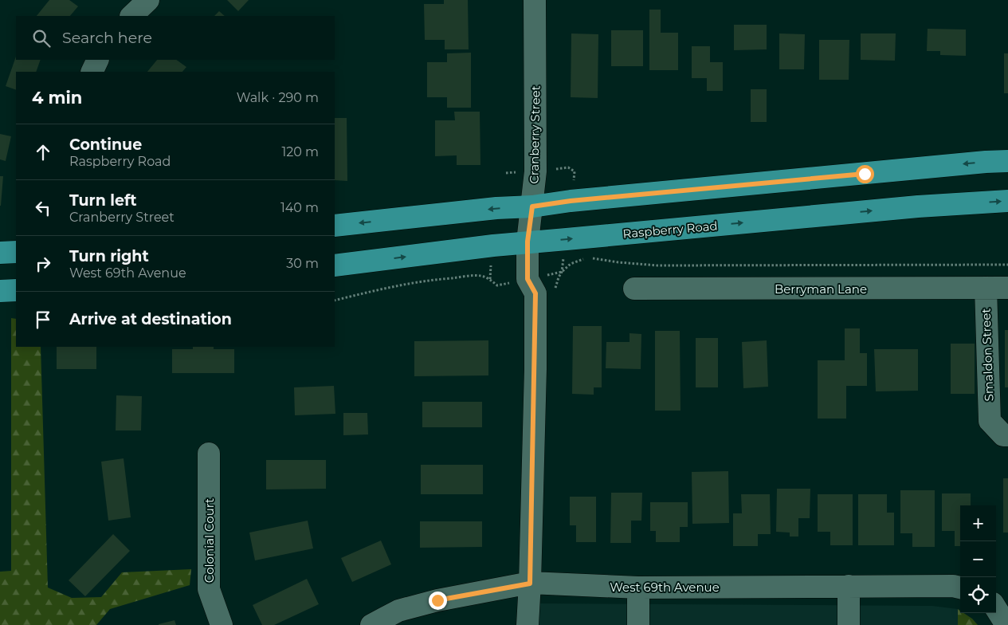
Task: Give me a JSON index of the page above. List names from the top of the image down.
{
  "streets": {
    "main road": ["Raspberry Road"],
    "street": [
      "Cranberry Street",
      "Berryman Lane",
      "Smaldon Street",
      "Colonial Court",
      "West 69th Avenue"
    ]
  },
  "crossings": [
    ["Cranberry Street", "Raspberry Road"],
    ["Cranberry Street", "West 69th Avenue"],
    ["Berryman Lane", "Smaldon Street"]
  ],
  "page": {
    "search": "Search here",
    "heading": ["4 min", "Walk · 290 m"],
    "list": [
      ["Continue", "Raspberry Road", "120 m"],
      ["Turn left", "Cranberry Street", "140 m"],
      ["Turn right", "West 69th Avenue", "30 m"],
      "Arrive at destination"
    ],
    "map_buttons": ["+", "−"]
  }
}
